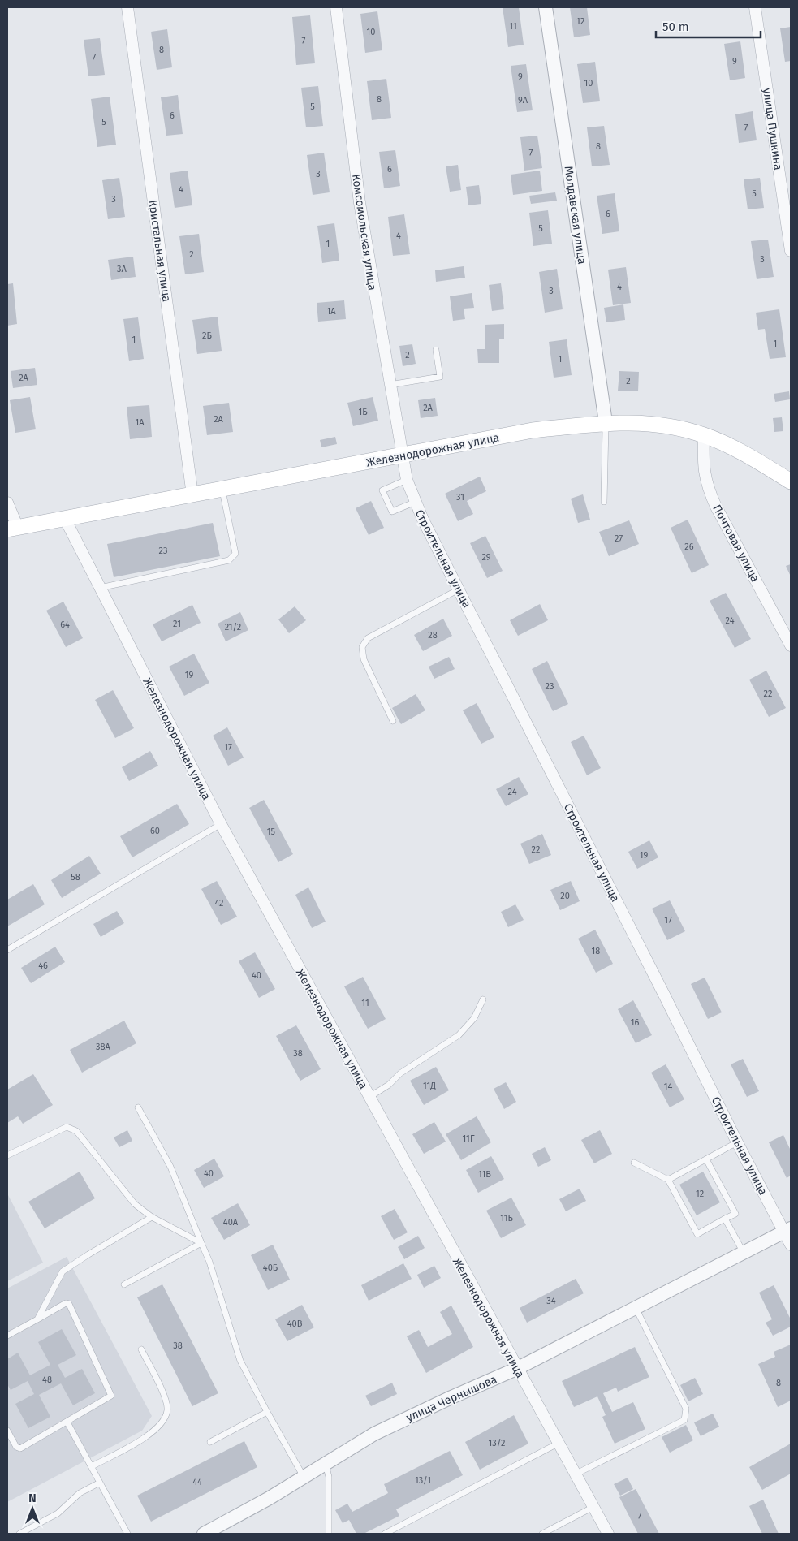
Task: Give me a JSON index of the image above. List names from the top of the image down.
{
  "streets": {
    "main road": ["Железнодорожная улица"],
    "street": [
      "улица Пушкина",
      "Молдавская улица",
      "Комсомольская улица",
      "Кристальная улица",
      "Почтовая улица",
      "Строительная улица",
      "улица Чернышова"
    ]
  },
  "crossings": [
    ["Молдавская улица", "Железнодорожная улица"],
    ["Комсомольская улица", "Железнодорожная улица"],
    ["Комсомольская улица", "Строительная улица"],
    ["Кристальная улица", "Железнодорожная улица"],
    ["Железнодорожная улица", "Почтовая улица"],
    ["Железнодорожная улица", "Строительная улица"],
    ["Железнодорожная улица", "улица Чернышова"],
    ["Строительная улица", "улица Чернышова"]
  ],
  "house_numbers": [
    "12",
    "11",
    "10",
    "7",
    "8",
    "7",
    "9",
    "9",
    "10",
    "8",
    "9А",
    "5",
    "6",
    "5",
    "7",
    "8",
    "7",
    "6",
    "3",
    "4",
    "5",
    "3",
    "6",
    "5",
    "4",
    "1",
    "2",
    "3",
    "3А",
    "4",
    "3",
    "1А",
    "2Б",
    "1",
    "1",
    "2",
    "1",
    "2А",
    "2",
    "2А",
    "1Б",
    "2А",
    "1А",
    "31",
    "27",
    "26",
    "23",
    "29",
    "24",
    "21",
    "64",
    "21/2",
    "28",
    "19",
    "23",
    "22",
    "17",
    "24",
    "60",
    "15",
    "22",
    "19",
    "58",
    "20",
    "42",
    "17",
    "18",
    "46",
    "40",
    "11",
    "16",
    "38А",
    "38",
    "11Д",
    "14",
    "11Г",
    "40",
    "11В",
    "12",
    "11Б",
    "40А",
    "40Б",
    "34",
    "40В",
    "38",
    "48",
    "8",
    "13/2",
    "13/1",
    "44",
    "7"
  ],
  "scale_bar": "50 m",
  "north": "top"
}
